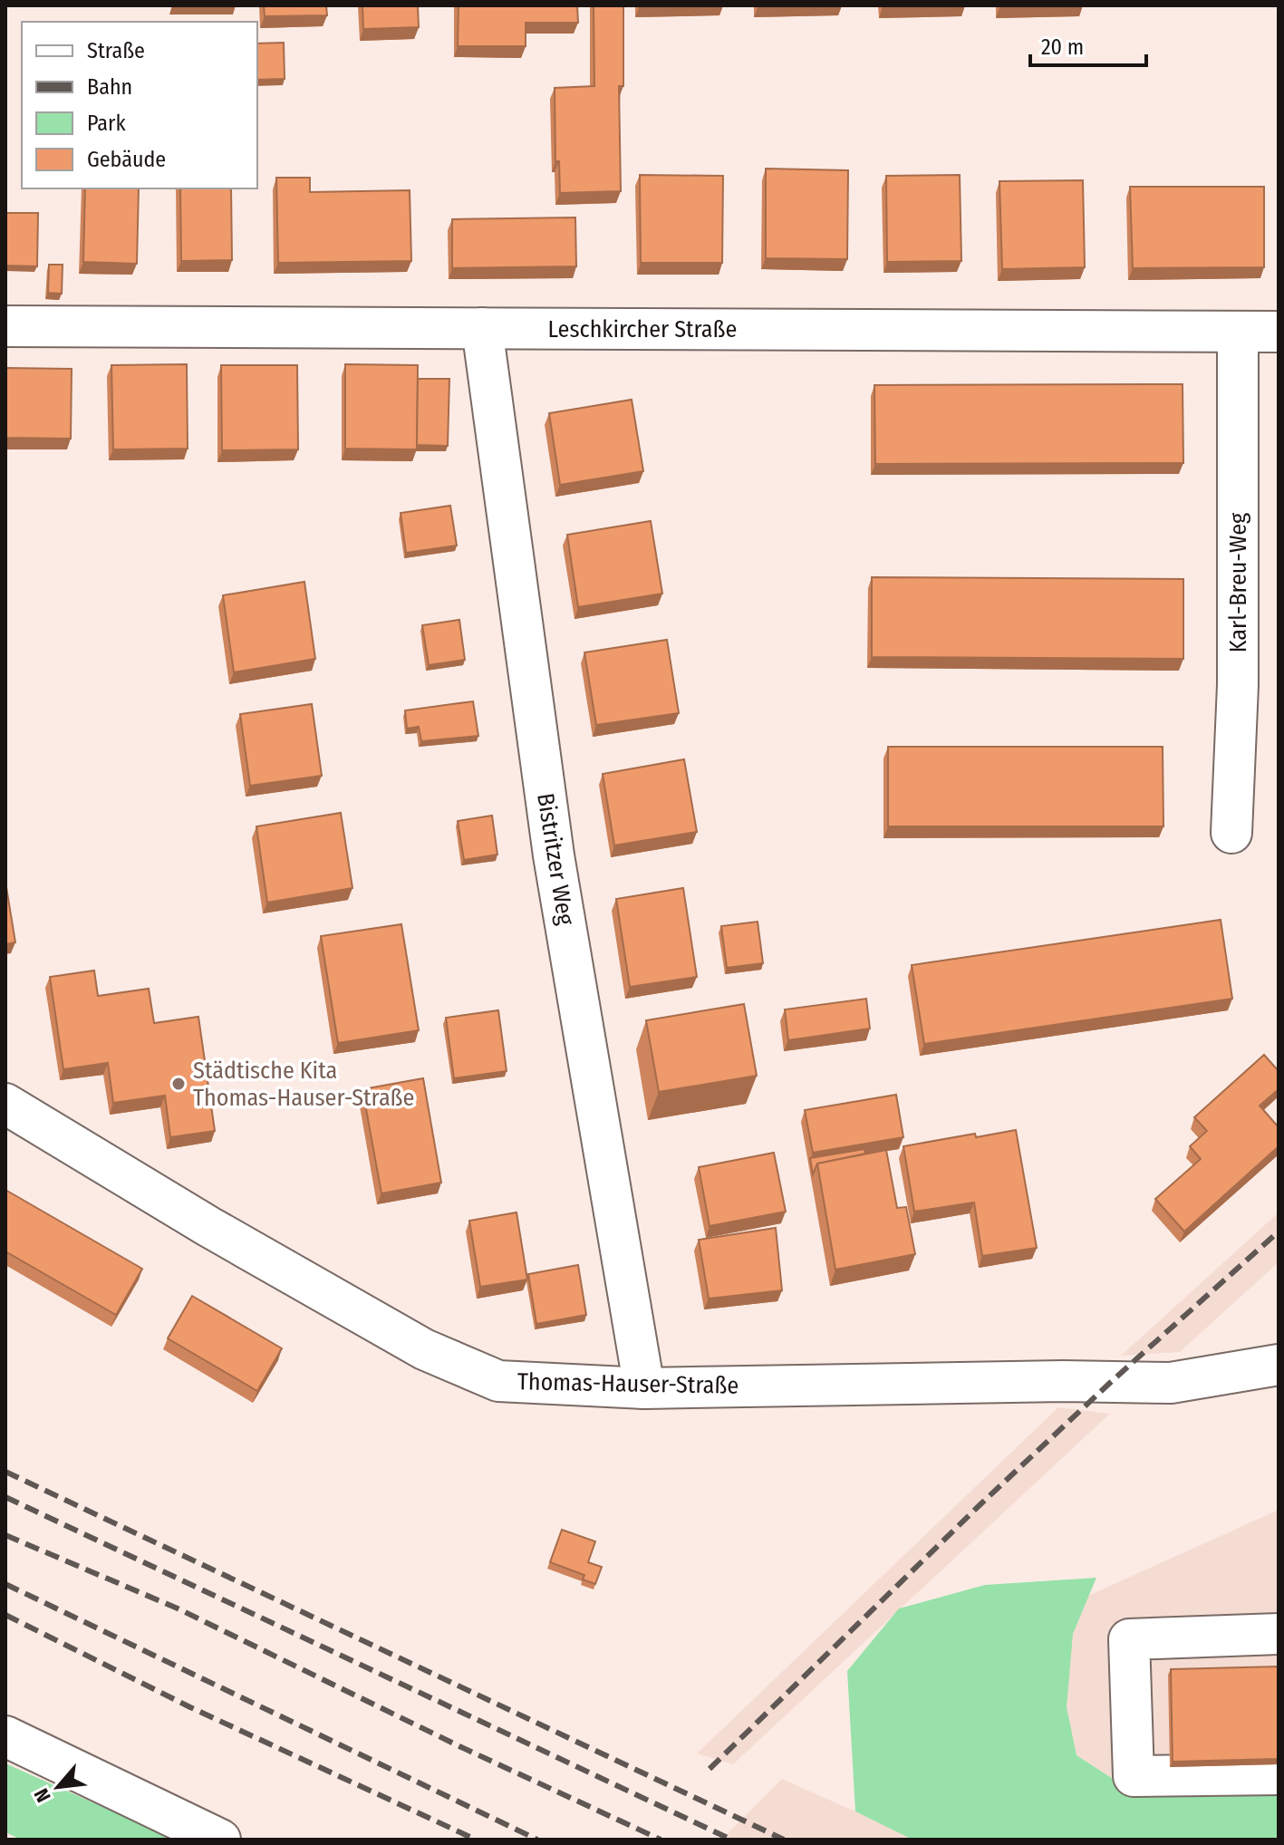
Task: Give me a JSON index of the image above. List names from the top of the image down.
{
  "streets": {
    "street": [
      "Leschkircher Straße",
      "Karl-Breu-Weg",
      "Bistritzer Weg",
      "Thomas-Hauser-Straße"
    ]
  },
  "crossings": [
    ["Leschkircher Straße", "Karl-Breu-Weg"],
    ["Leschkircher Straße", "Bistritzer Weg"],
    ["Bistritzer Weg", "Thomas-Hauser-Straße"]
  ],
  "places": ["Städtische Kita Thomas-Hauser-Straße"],
  "legend": [
    "Straße",
    "Bahn",
    "Park",
    "Gebäude"
  ],
  "scale_bar": "20 m",
  "north": "bottom left"
}
